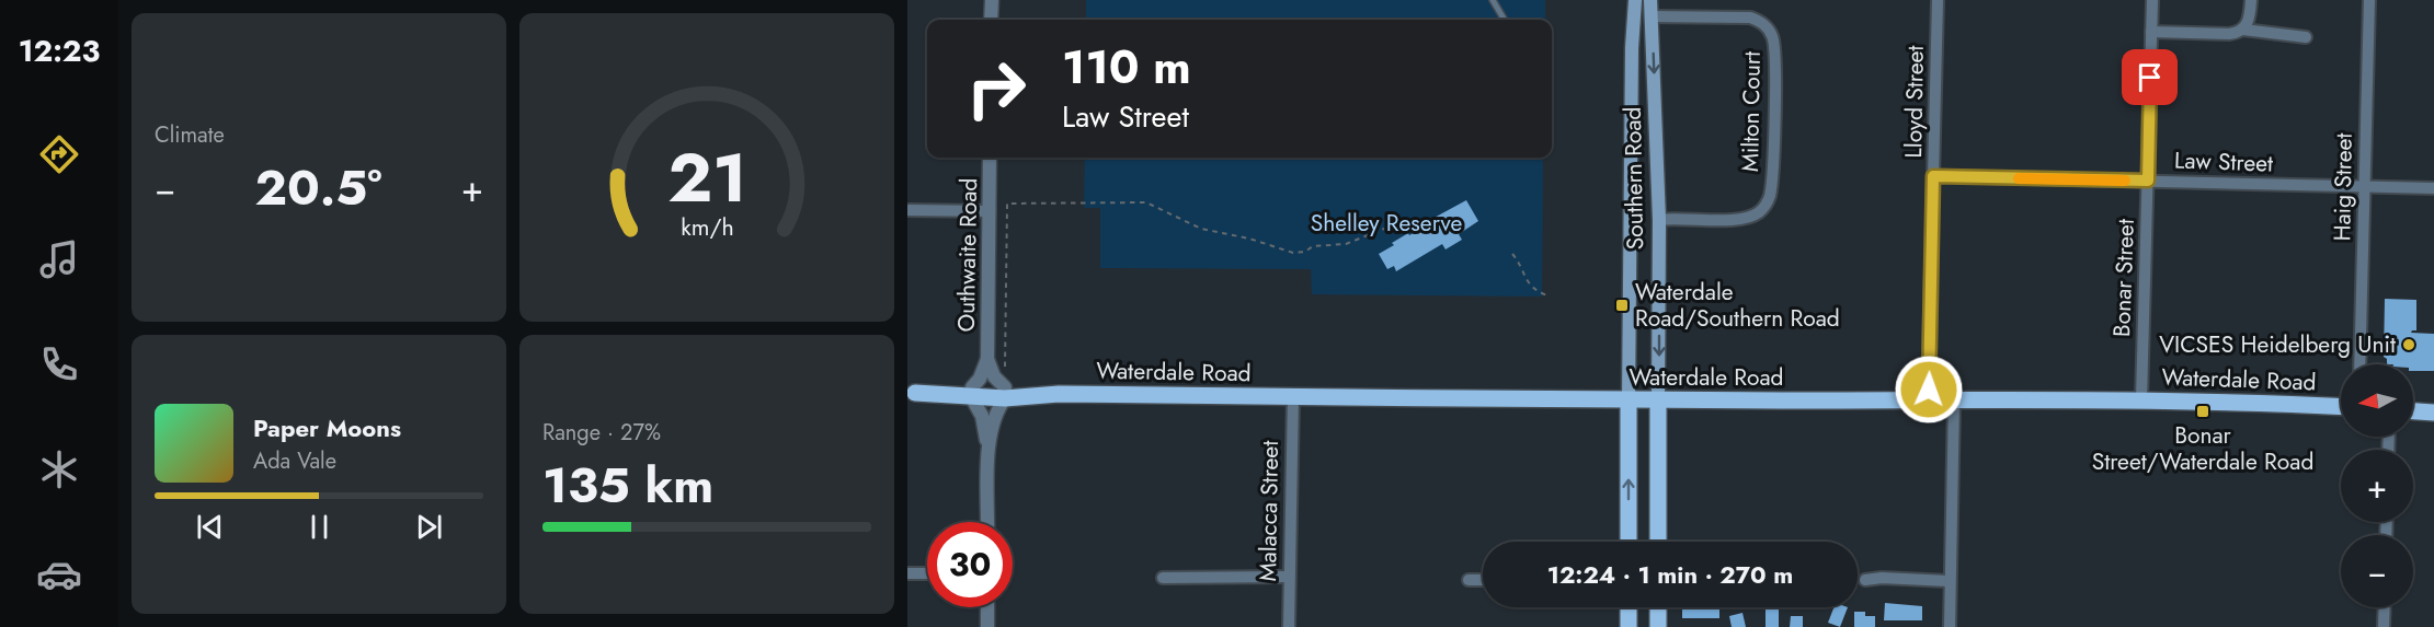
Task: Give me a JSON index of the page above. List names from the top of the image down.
{
  "streets": {
    "main road": ["Southern Road", "Waterdale Road"],
    "street": [
      "Lloyd Street",
      "Milton Court",
      "Law Street",
      "Haig Street",
      "Outhwaite Road",
      "Bonar Street",
      "Malacca Street"
    ]
  },
  "crossings": [
    ["Lloyd Street", "Law Street"],
    ["Lloyd Street", "Waterdale Road"],
    ["Milton Court", "Southern Road"],
    ["Law Street", "Haig Street"],
    ["Law Street", "Bonar Street"],
    ["Southern Road", "Waterdale Road"],
    ["Outhwaite Road", "Waterdale Road"],
    ["Bonar Street", "Waterdale Road"],
    ["Waterdale Road", "Malacca Street"]
  ],
  "parks": ["Shelley Reserve"],
  "places": {
    "transit": ["Waterdale Road/Southern Road", "Bonar Street/Waterdale Road"],
    "other": ["VICSES Heidelberg Unit"]
  },
  "north": "left",
  "page": {
    "tabs": "12:23",
    "tile": [
      "Climate",
      ["Range · 27%", "135 km"]
    ],
    "turn": ["110 m", "Law Street"],
    "heat": ["−", "20.5°", "+"],
    "map_buttons": ["+", "−"],
    "song": ["Paper Moons", "Ada Vale"],
    "limit": "30",
    "trip": "12:24 · 1 min · 270 m",
    "gauge": ["21", "km/h"]
  }
}
